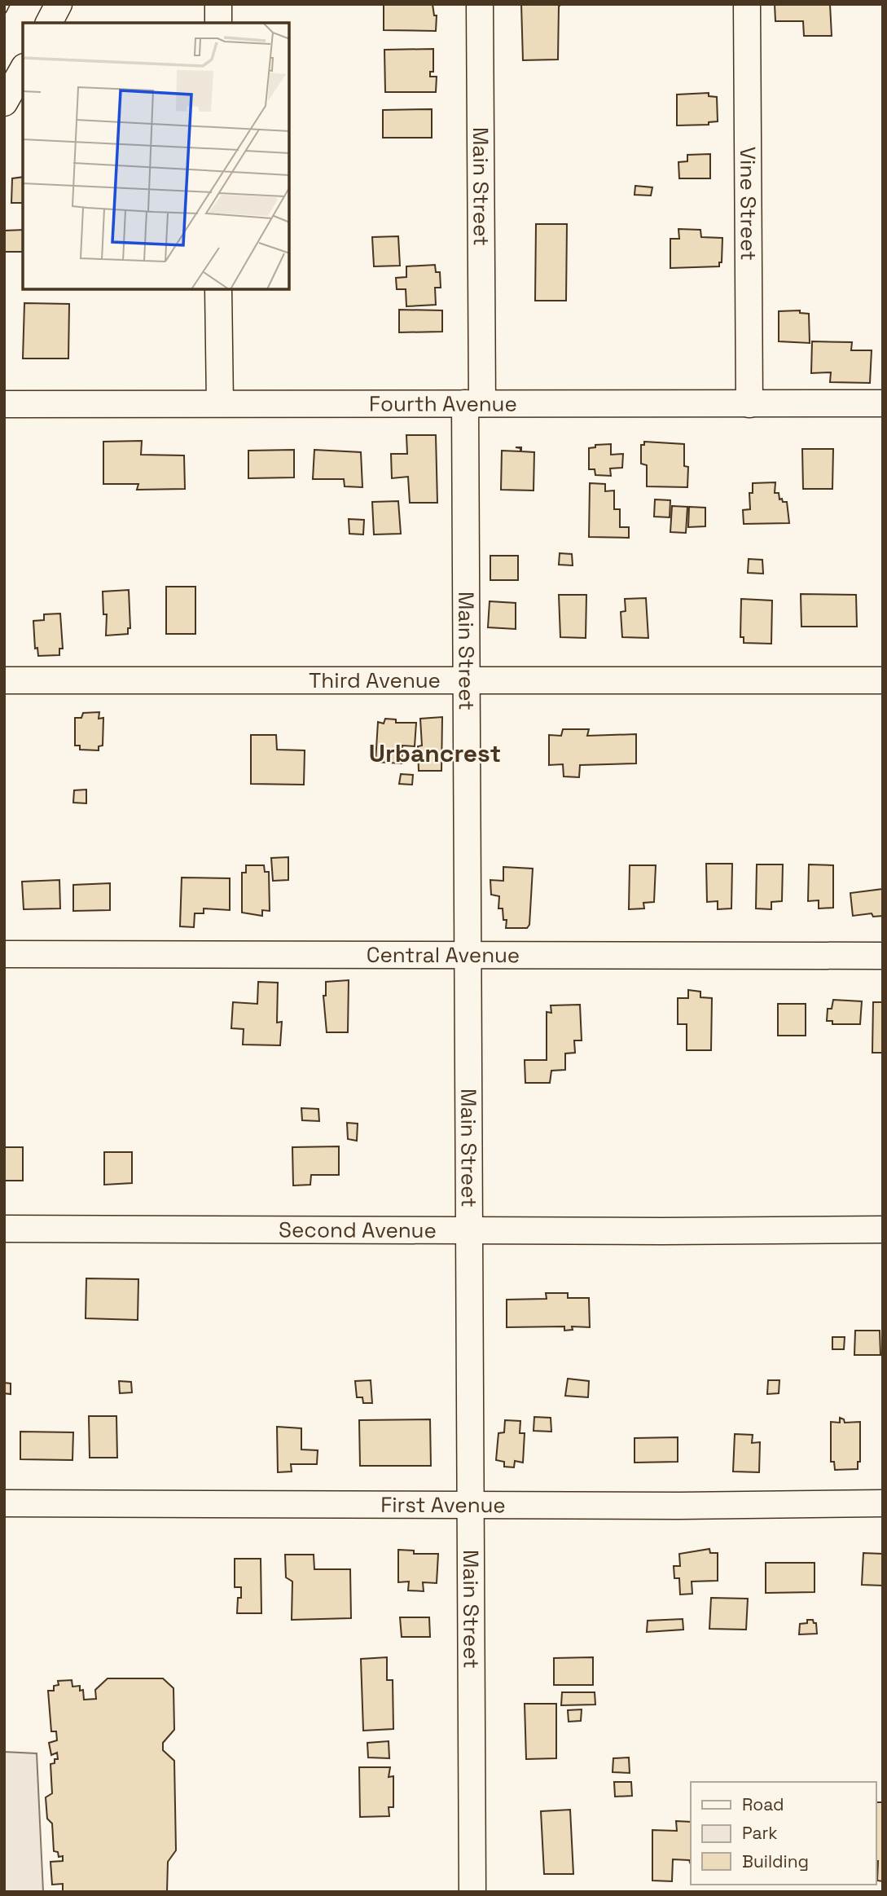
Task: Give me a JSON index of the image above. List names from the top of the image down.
{
  "streets": {
    "street": [
      "Main Street",
      "Vine Street",
      "Fourth Avenue",
      "Third Avenue",
      "Central Avenue",
      "Second Avenue",
      "First Avenue"
    ]
  },
  "crossings": [
    ["Main Street", "Fourth Avenue"],
    ["Main Street", "Third Avenue"],
    ["Main Street", "Central Avenue"],
    ["Main Street", "Second Avenue"],
    ["Main Street", "First Avenue"],
    ["Vine Street", "Fourth Avenue"]
  ],
  "districts": ["Urbancrest"],
  "legend": ["Road", "Park", "Building"]
}
